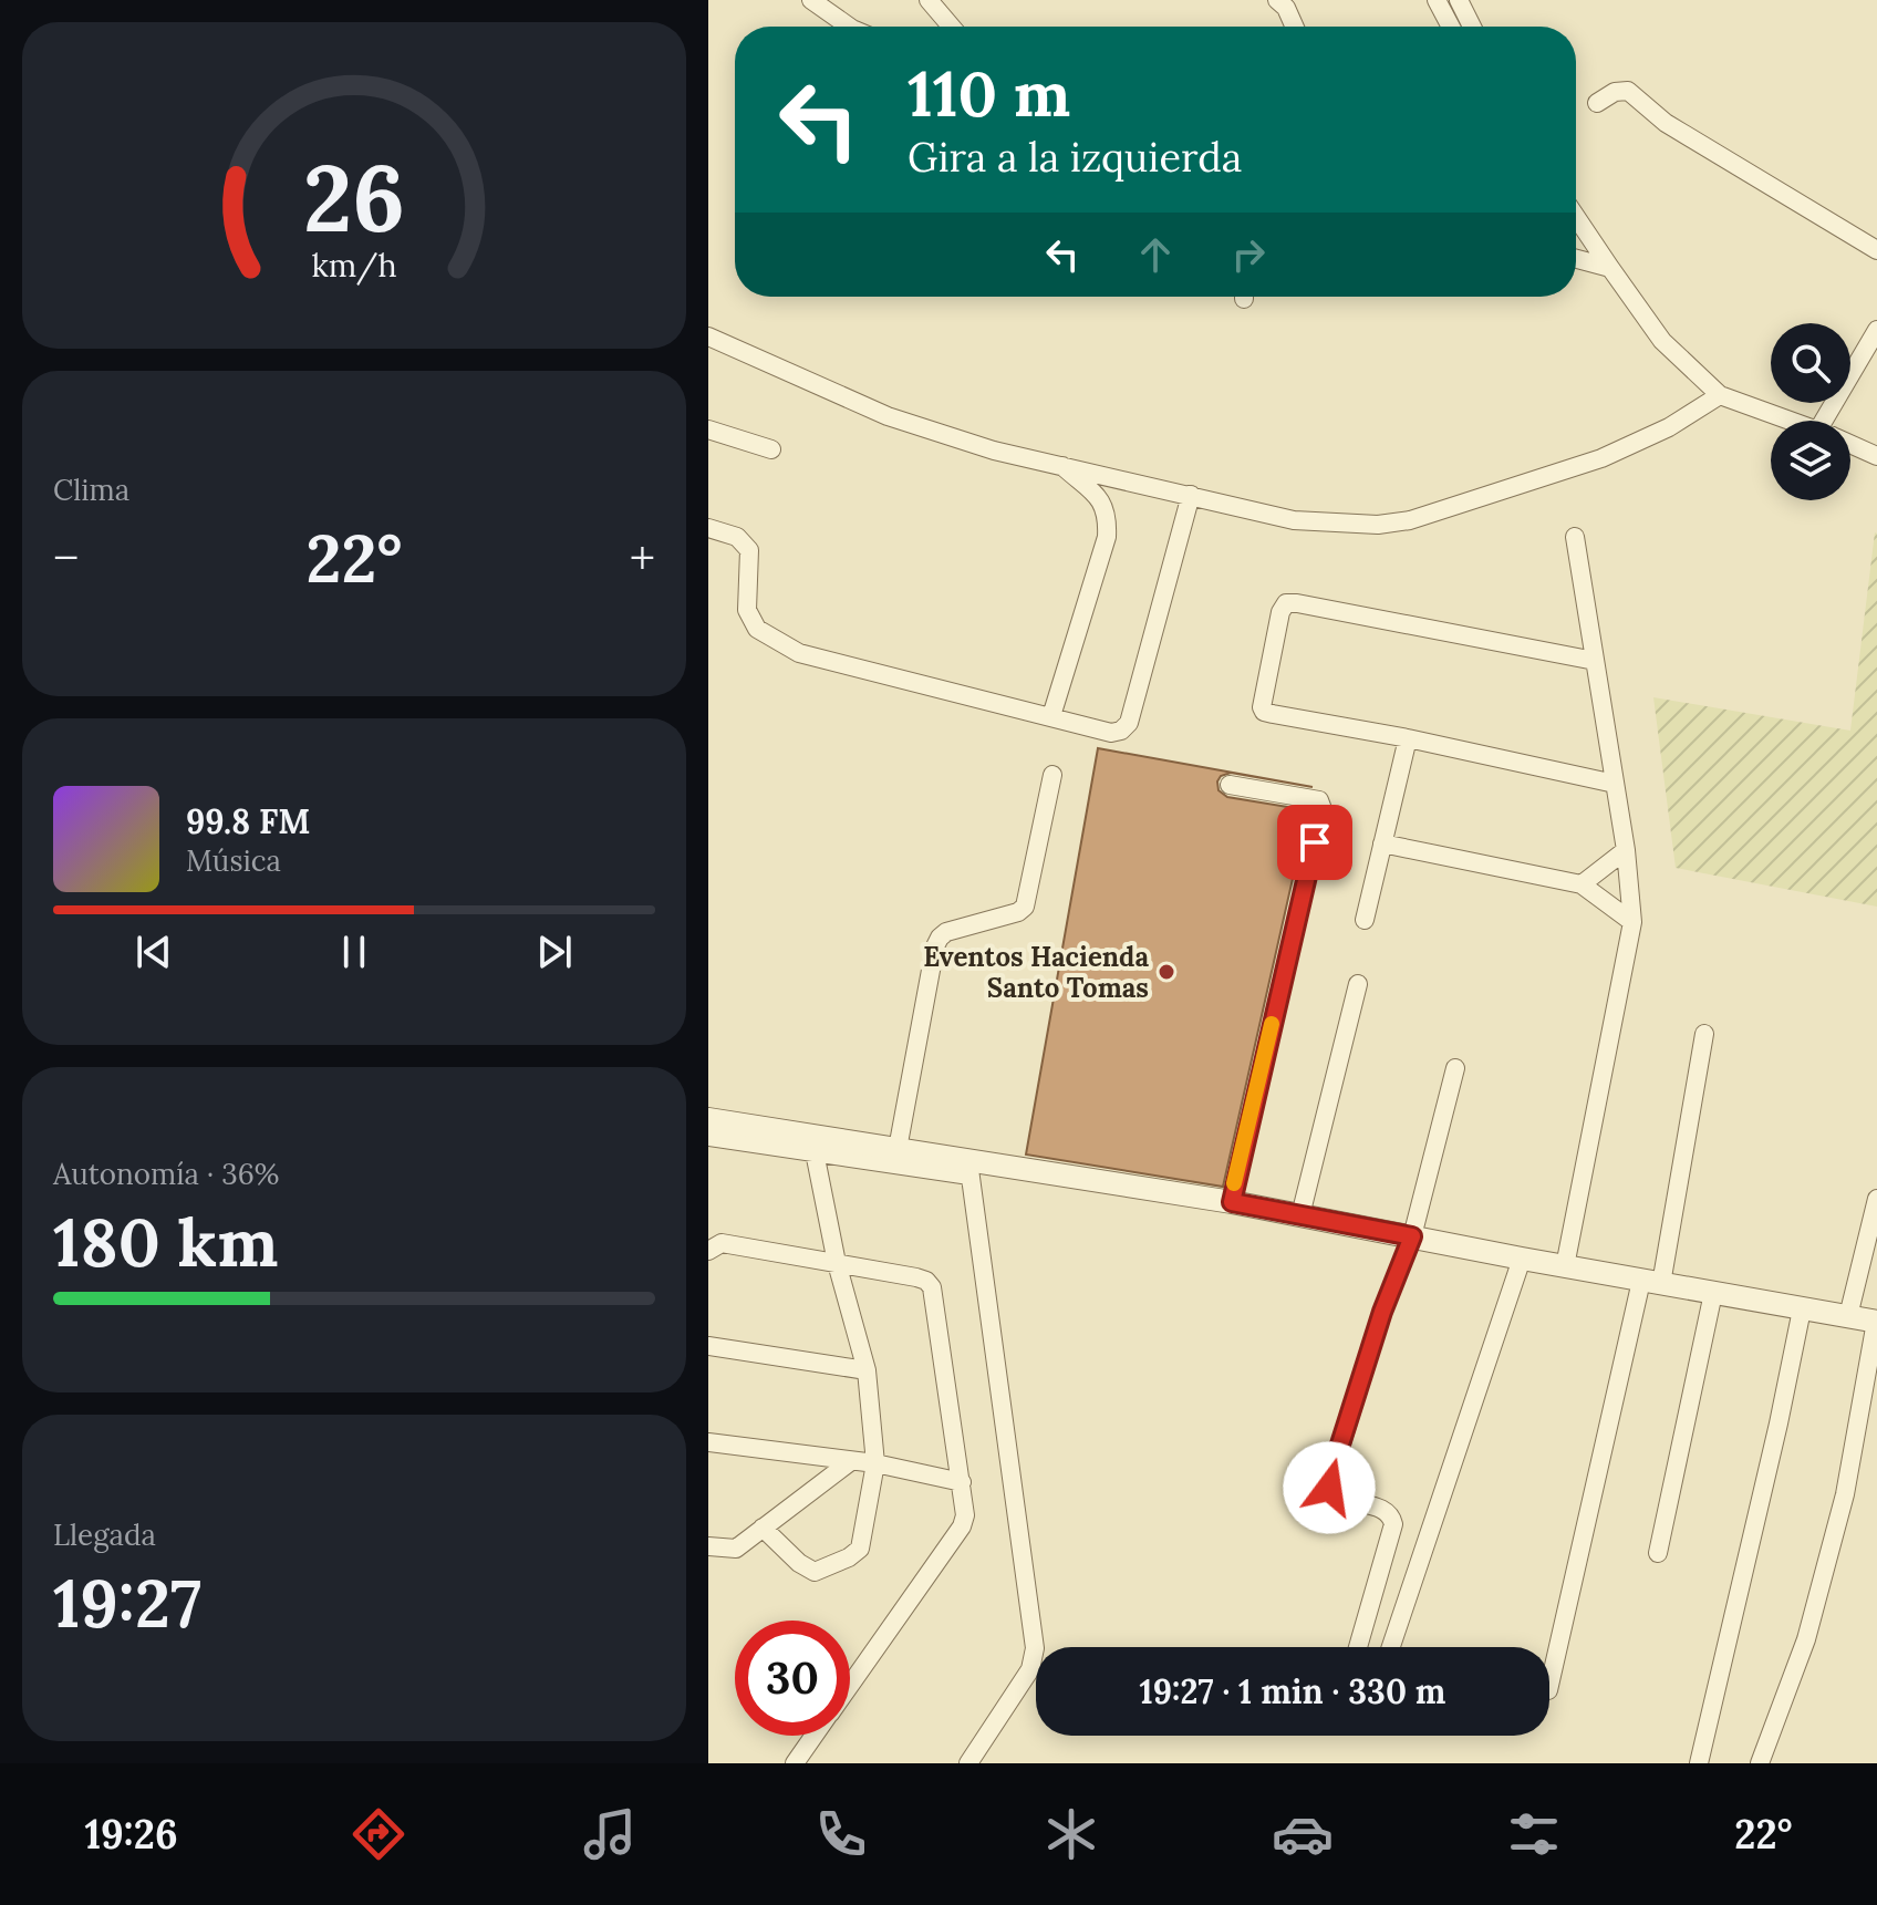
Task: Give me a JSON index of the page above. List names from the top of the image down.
{
  "places": ["Eventos Hacienda Santo Tomas"],
  "page": {
    "turn": ["110 m", "Gira a la izquierda"],
    "tile": [
      "Clima",
      ["Autonomía · 36%", "180 km"],
      ["Llegada", "19:27"]
    ],
    "heat": ["−", "22°", "+"],
    "song": ["99.8 FM", "Música"],
    "limit": "30",
    "trip": "19:27 · 1 min · 330 m",
    "tabs": ["19:26", "22°"],
    "gauge": ["26", "km/h"]
  }
}
